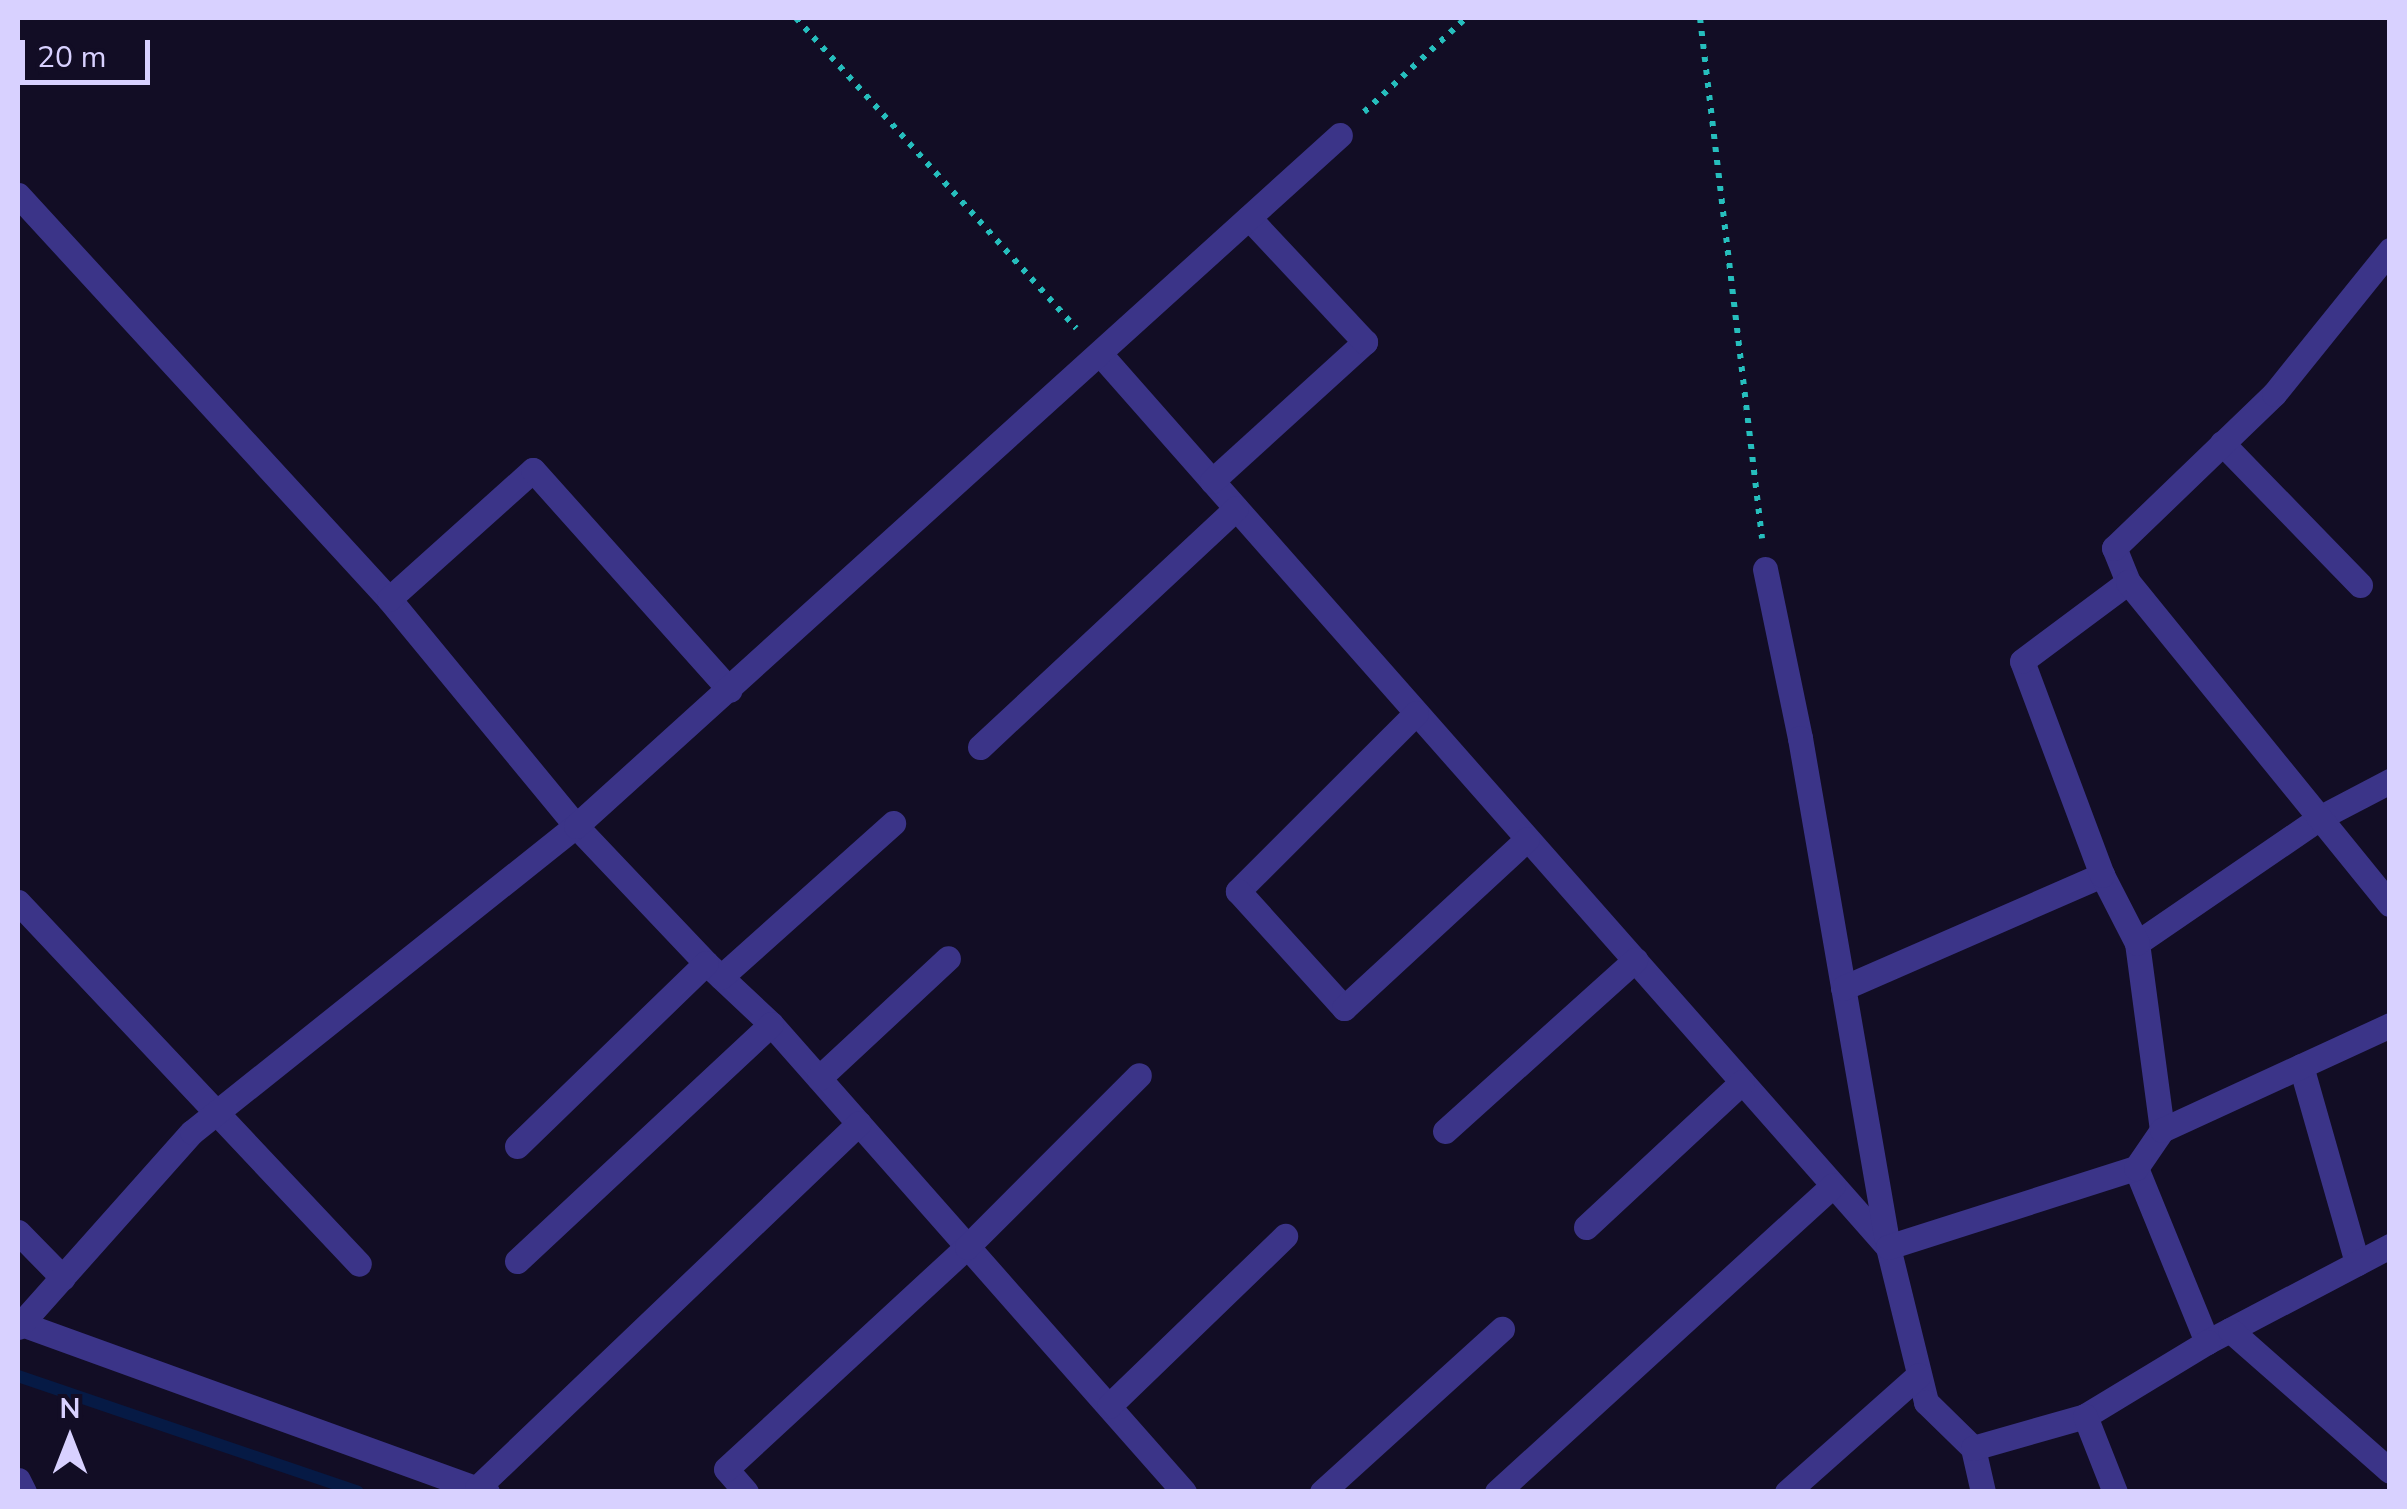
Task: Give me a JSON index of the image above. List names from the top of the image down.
{
  "scale_bar": "20 m",
  "north": "top"
}
